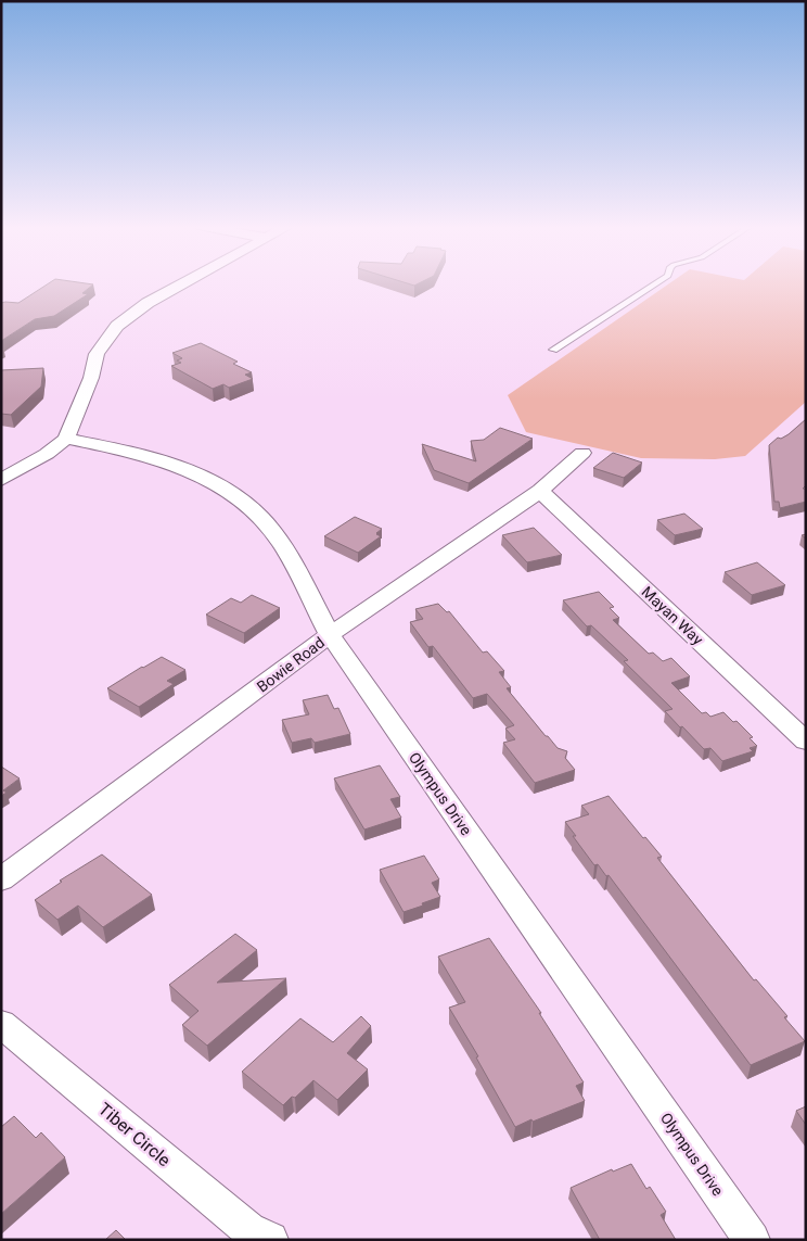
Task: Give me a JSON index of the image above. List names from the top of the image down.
{
  "streets": {
    "street": [
      "Mayan Way",
      "Bowie Road",
      "Olympus Drive",
      "Tiber Circle"
    ]
  },
  "crossings": [
    ["Mayan Way", "Bowie Road"],
    ["Bowie Road", "Olympus Drive"]
  ]
}
